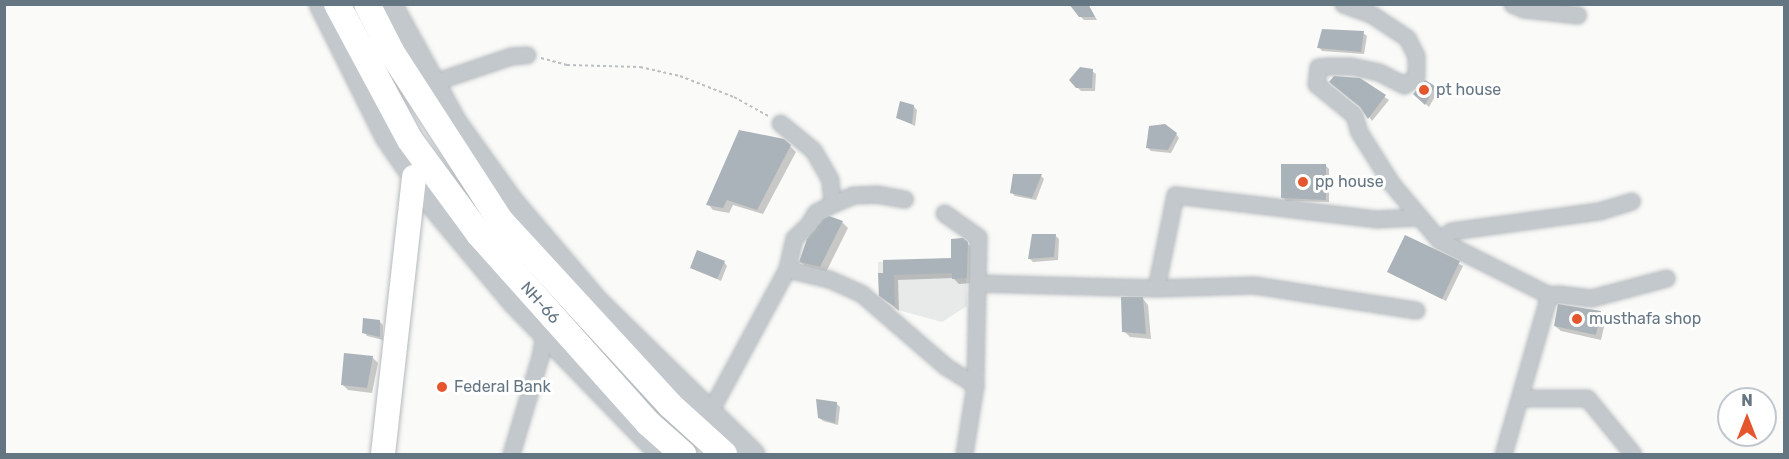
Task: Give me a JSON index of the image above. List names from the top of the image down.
{
  "streets": {
    "highway": ["NH-66"]
  },
  "places": [
    "pt house",
    "pp house",
    "musthafa shop",
    "Federal Bank"
  ],
  "north": "top"
}
